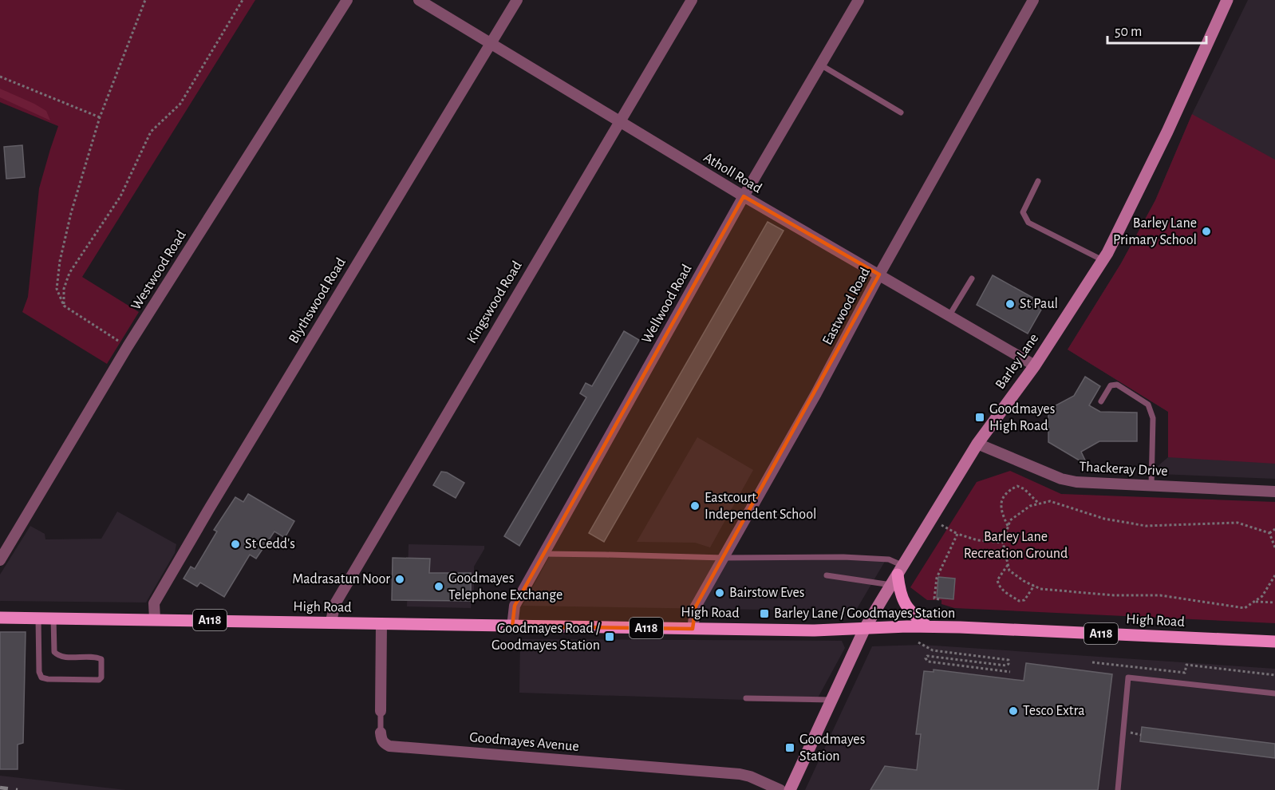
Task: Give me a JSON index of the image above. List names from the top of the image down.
{
  "streets": {
    "main road": ["Barley Lane", "High Road", "A118"],
    "street": [
      "Atholl Road",
      "Westwood Road",
      "Blythswood Road",
      "Kingswood Road",
      "Wellwood Road",
      "Eastwood Road",
      "Thackeray Drive",
      "Goodmayes Avenue"
    ]
  },
  "crossings": [
    ["Atholl Road", "Blythswood Road"],
    ["Atholl Road", "Kingswood Road"],
    ["Atholl Road", "Wellwood Road"],
    ["Atholl Road", "Eastwood Road"],
    ["Atholl Road", "Barley Lane"],
    ["Blythswood Road", "High Road"],
    ["Kingswood Road", "High Road"],
    ["Wellwood Road", "High Road"],
    ["Eastwood Road", "High Road"],
    ["Barley Lane", "Thackeray Drive"],
    ["Barley Lane", "High Road"],
    ["High Road", "Goodmayes Avenue"]
  ],
  "parks": ["Barley Lane Recreation Ground"],
  "places": {
    "other": [
      "Barley Lane Primary School",
      "St Paul",
      "Eastcourt Independent School",
      "St Cedd's",
      "Madrasatun Noor",
      "Goodmayes Telephone Exchange",
      "Bairstow Eves",
      "Tesco Extra"
    ],
    "transit": [
      "Goodmayes High Road",
      "Barley Lane / Goodmayes Station",
      "Goodmayes Road / Goodmayes Station",
      "Goodmayes Station"
    ]
  },
  "scale_bar": "50 m"
}
